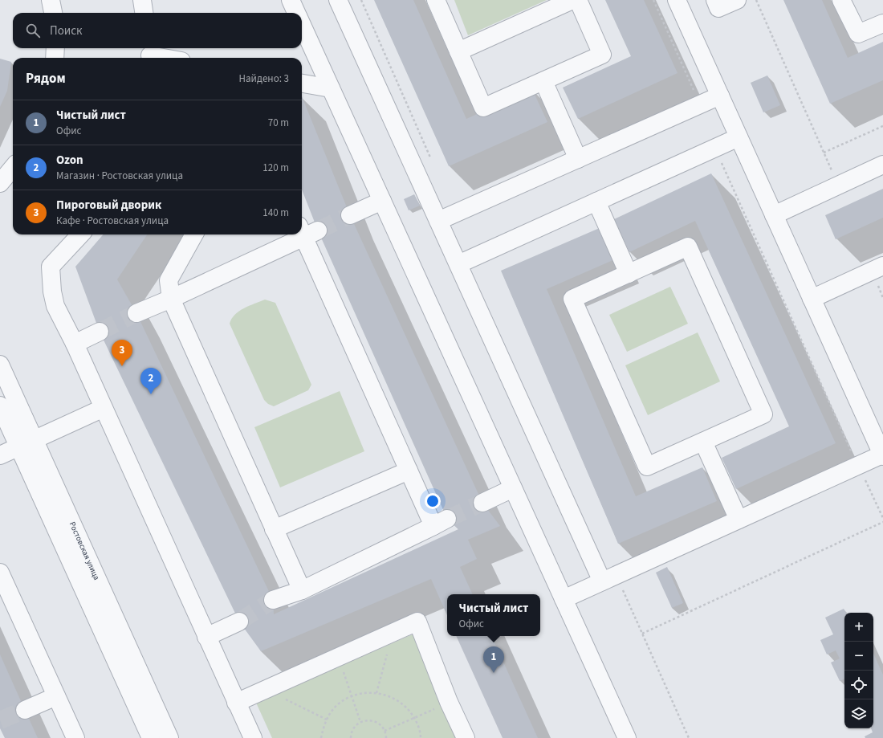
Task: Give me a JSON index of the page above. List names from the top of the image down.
{
  "streets": {
    "street": ["Ростовская улица"]
  },
  "page": {
    "search": "Поиск",
    "heading": ["Рядом", "Найдено: 3"],
    "list": [
      {
        "mark": "1",
        "name": "Чистый лист",
        "note": "Офис",
        "value": "70 m"
      },
      {
        "mark": "2",
        "name": "Ozon",
        "note": "Магазин · Ростовская улица",
        "value": "120 m"
      },
      {
        "mark": "3",
        "name": "Пироговый дворик",
        "note": "Кафе · Ростовская улица",
        "value": "140 m"
      }
    ],
    "pins": ["3", "2", "1"],
    "popup": ["Чистый лист", "Офис"],
    "map_buttons": ["+", "−"]
  }
}
